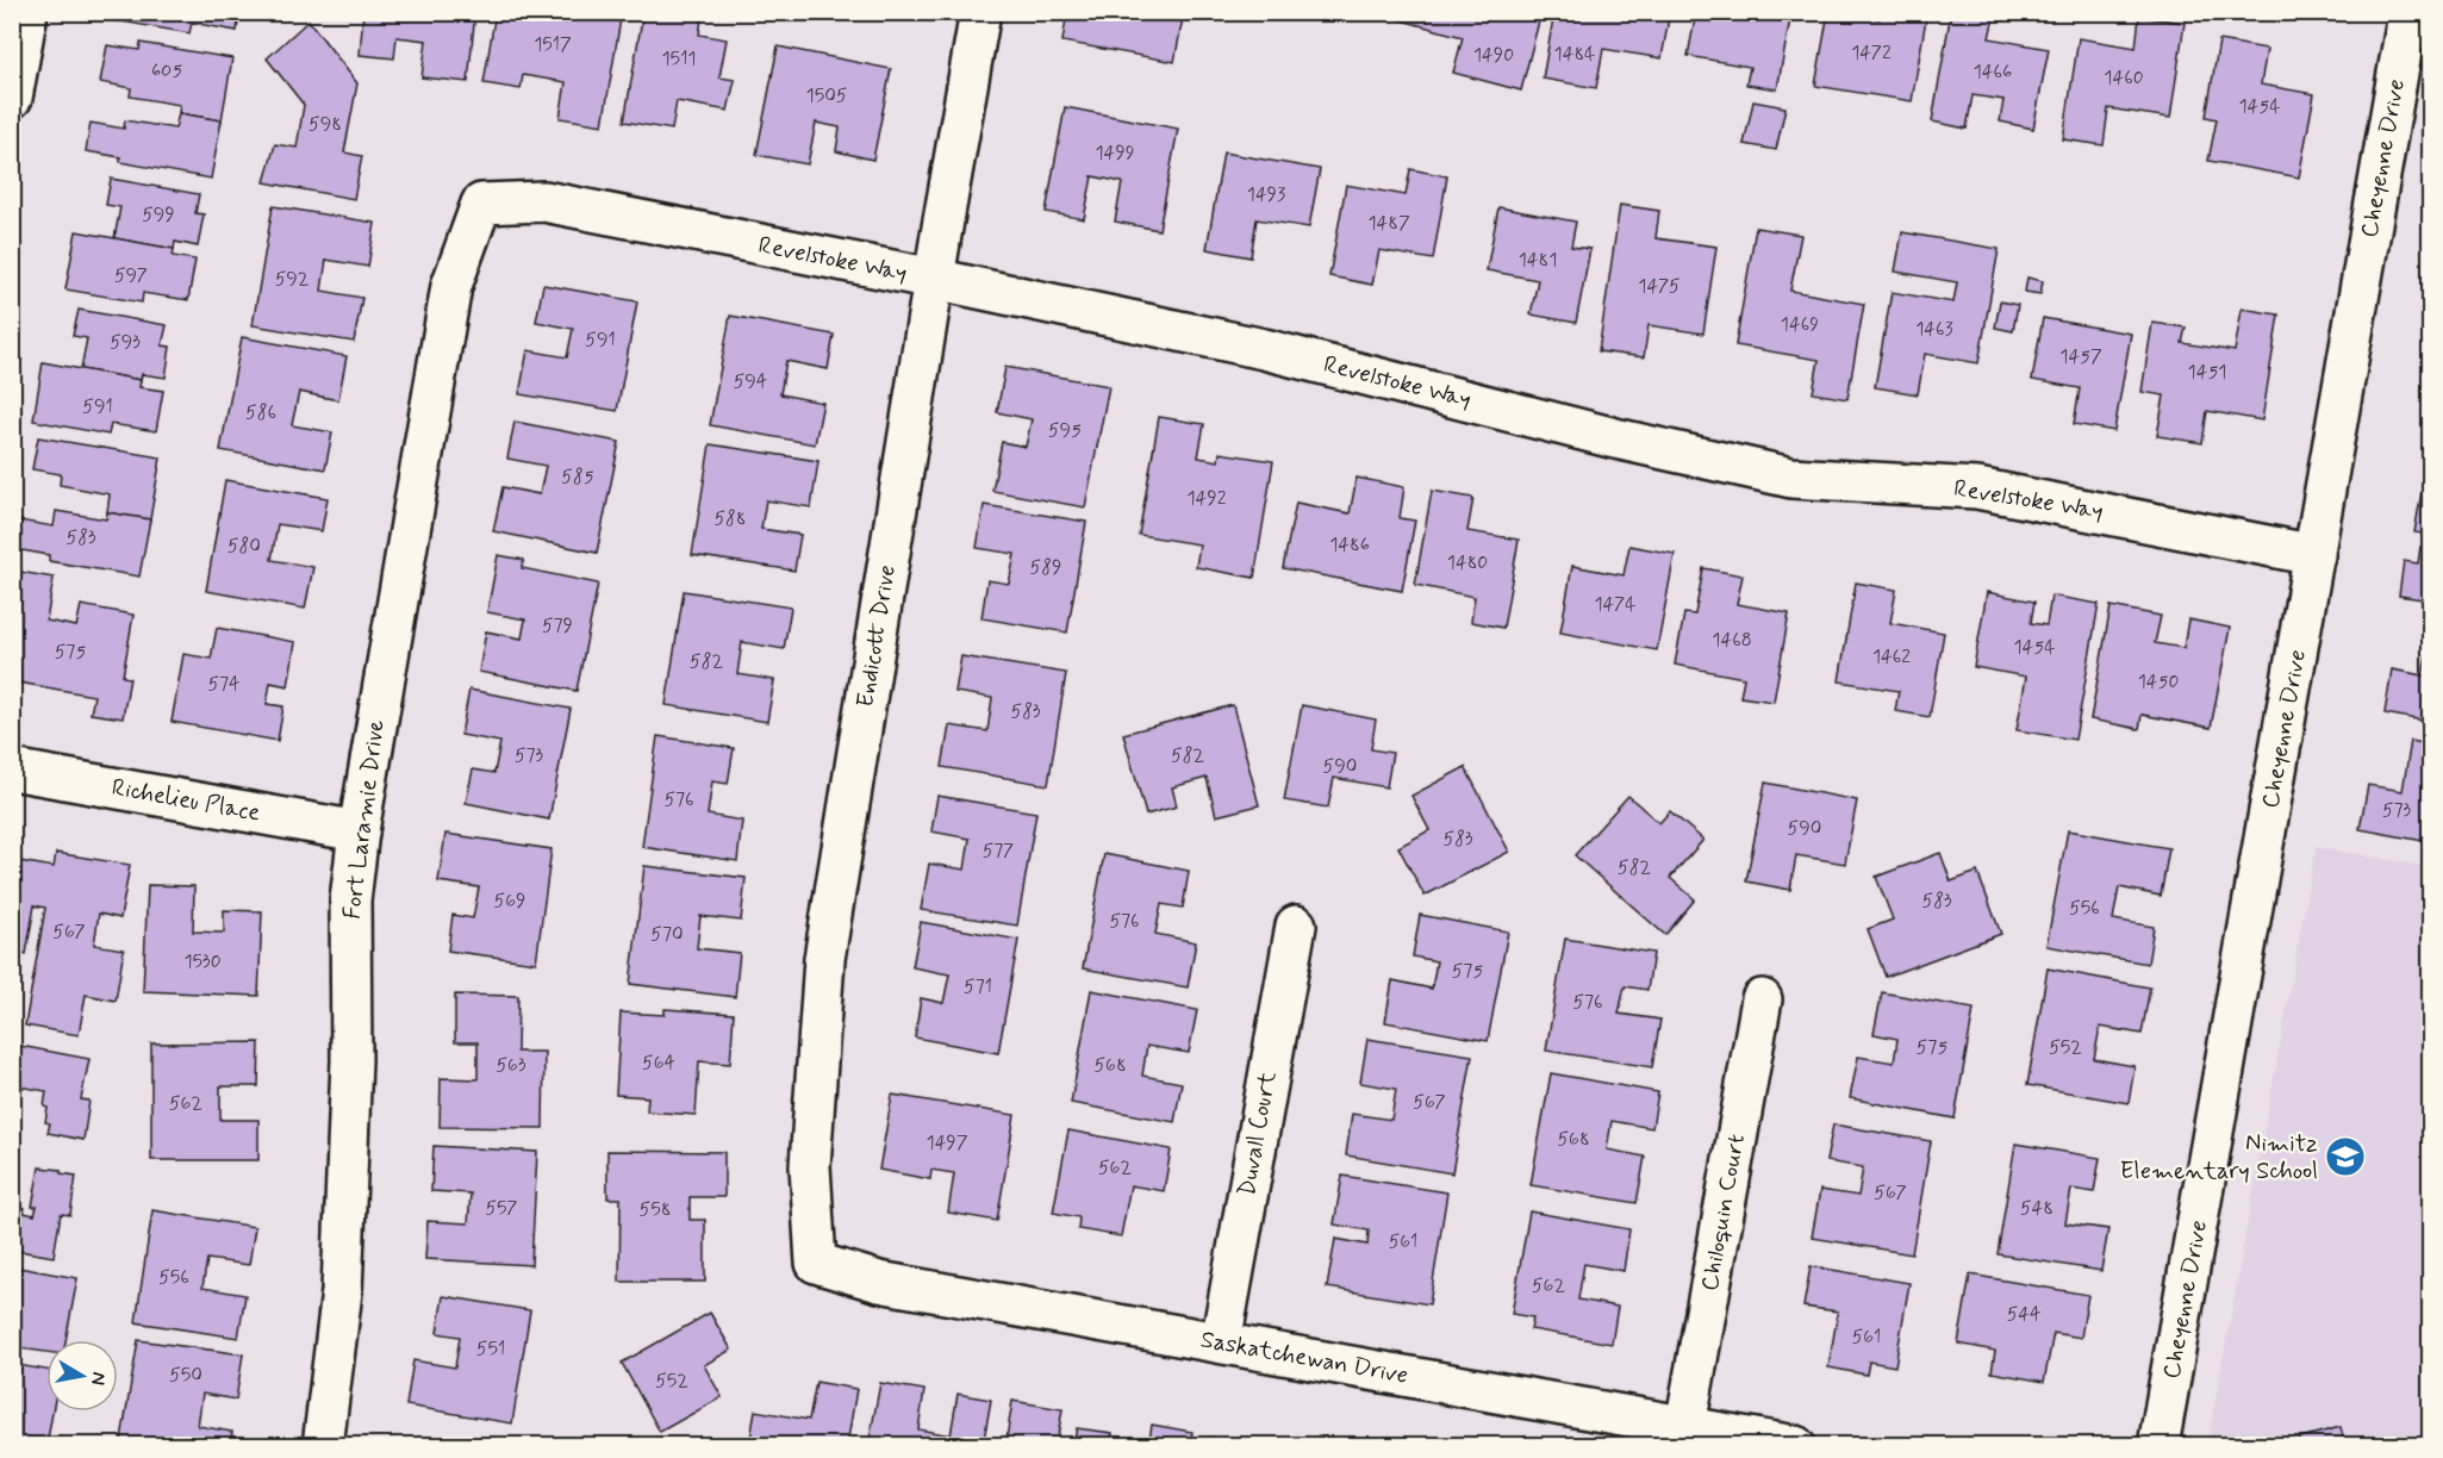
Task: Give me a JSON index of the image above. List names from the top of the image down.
{
  "streets": {
    "street": [
      "Cheyenne Drive",
      "Revelstoke Way",
      "Endicott Drive",
      "Richelieu Place",
      "Fort Laramie Drive",
      "Duvall Court",
      "Chiloquin Court",
      "Saskatchewan Drive"
    ]
  },
  "crossings": [
    ["Cheyenne Drive", "Revelstoke Way"],
    ["Revelstoke Way", "Endicott Drive"],
    ["Revelstoke Way", "Fort Laramie Drive"],
    ["Endicott Drive", "Saskatchewan Drive"],
    ["Richelieu Place", "Fort Laramie Drive"],
    ["Duvall Court", "Saskatchewan Drive"],
    ["Chiloquin Court", "Saskatchewan Drive"]
  ],
  "places": {
    "school or university": ["Nimitz Elementary School"]
  },
  "house_numbers": [
    "1517",
    "1472",
    "1484",
    "1490",
    "1511",
    "605",
    "1466",
    "1460",
    "1505",
    "1454",
    "598",
    "1499",
    "1493",
    "599",
    "1487",
    "1481",
    "597",
    "592",
    "1475",
    "1469",
    "1463",
    "591",
    "593",
    "1457",
    "1451",
    "594",
    "591",
    "586",
    "595",
    "585",
    "1492",
    "588",
    "583",
    "1486",
    "580",
    "1480",
    "589",
    "1474",
    "579",
    "1468",
    "1454",
    "575",
    "1462",
    "582",
    "1450",
    "574",
    "583",
    "573",
    "582",
    "590",
    "576",
    "573",
    "590",
    "583",
    "577",
    "582",
    "569",
    "583",
    "556",
    "576",
    "567",
    "570",
    "1530",
    "575",
    "571",
    "576",
    "575",
    "552",
    "564",
    "563",
    "568",
    "567",
    "562",
    "568",
    "1497",
    "562",
    "567",
    "557",
    "548",
    "558",
    "561",
    "556",
    "562",
    "544",
    "561",
    "551",
    "550",
    "552"
  ],
  "north": "right"
}
